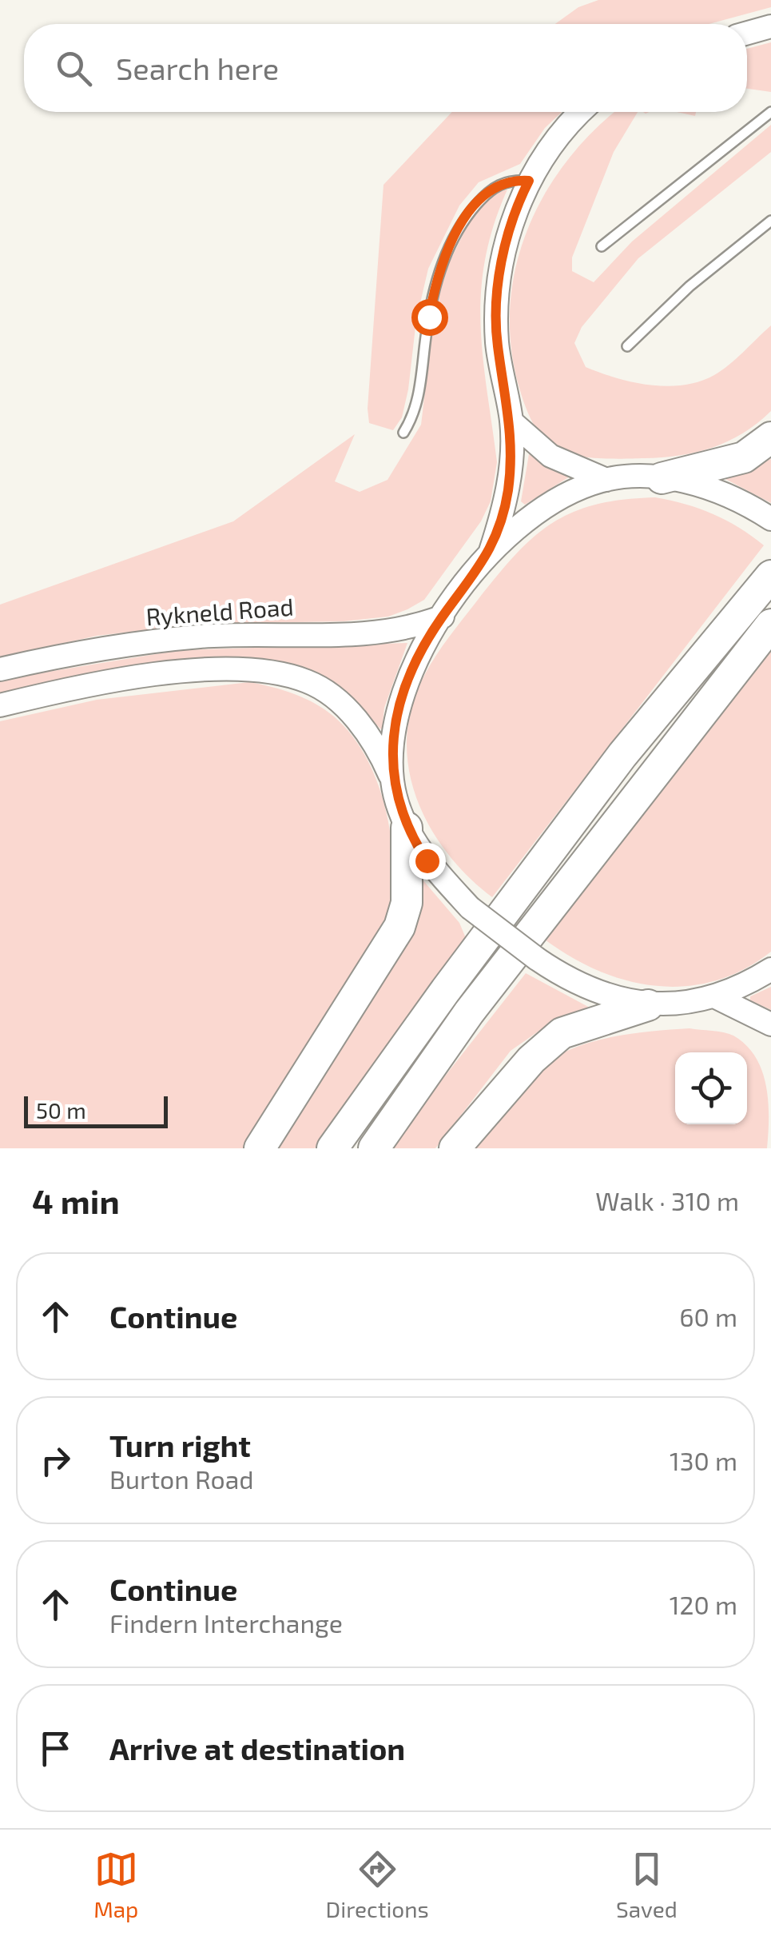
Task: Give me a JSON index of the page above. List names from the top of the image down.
{
  "streets": {
    "street": ["Rykneld Road"]
  },
  "scale_bar": "50 m",
  "page": {
    "search": "Search here",
    "scale": "50 m",
    "heading": ["4 min", "Walk · 310 m"],
    "list": [
      ["Continue", "60 m"],
      ["Turn right", "Burton Road", "130 m"],
      ["Continue", "Findern Interchange", "120 m"],
      "Arrive at destination"
    ],
    "nav": ["Map", "Directions", "Saved"]
  }
}
